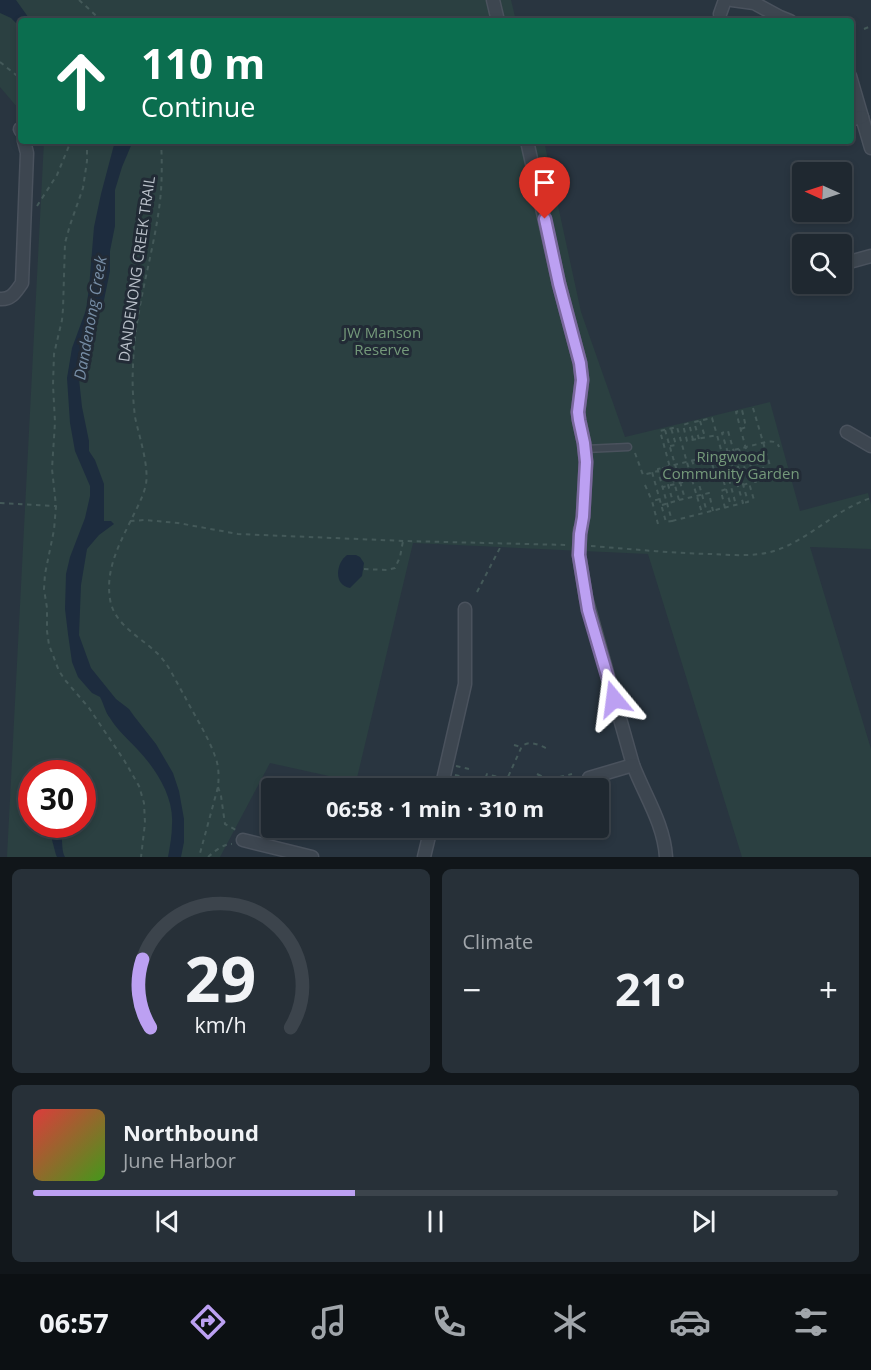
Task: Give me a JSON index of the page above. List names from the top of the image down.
{
  "streets": {
    "path": ["DANDENONG CREEK TRAIL"]
  },
  "water": ["Dandenong Creek"],
  "parks": ["JW Manson Reserve", "Ringwood Community Garden"],
  "north": "left",
  "page": {
    "turn": ["110 m", "Continue"],
    "limit": "30",
    "trip": "06:58 · 1 min · 310 m",
    "tile": "Climate",
    "heat": ["−", "21°", "+"],
    "song": ["Northbound", "June Harbor"],
    "tabs": "06:57",
    "gauge": ["29", "km/h"]
  }
}
